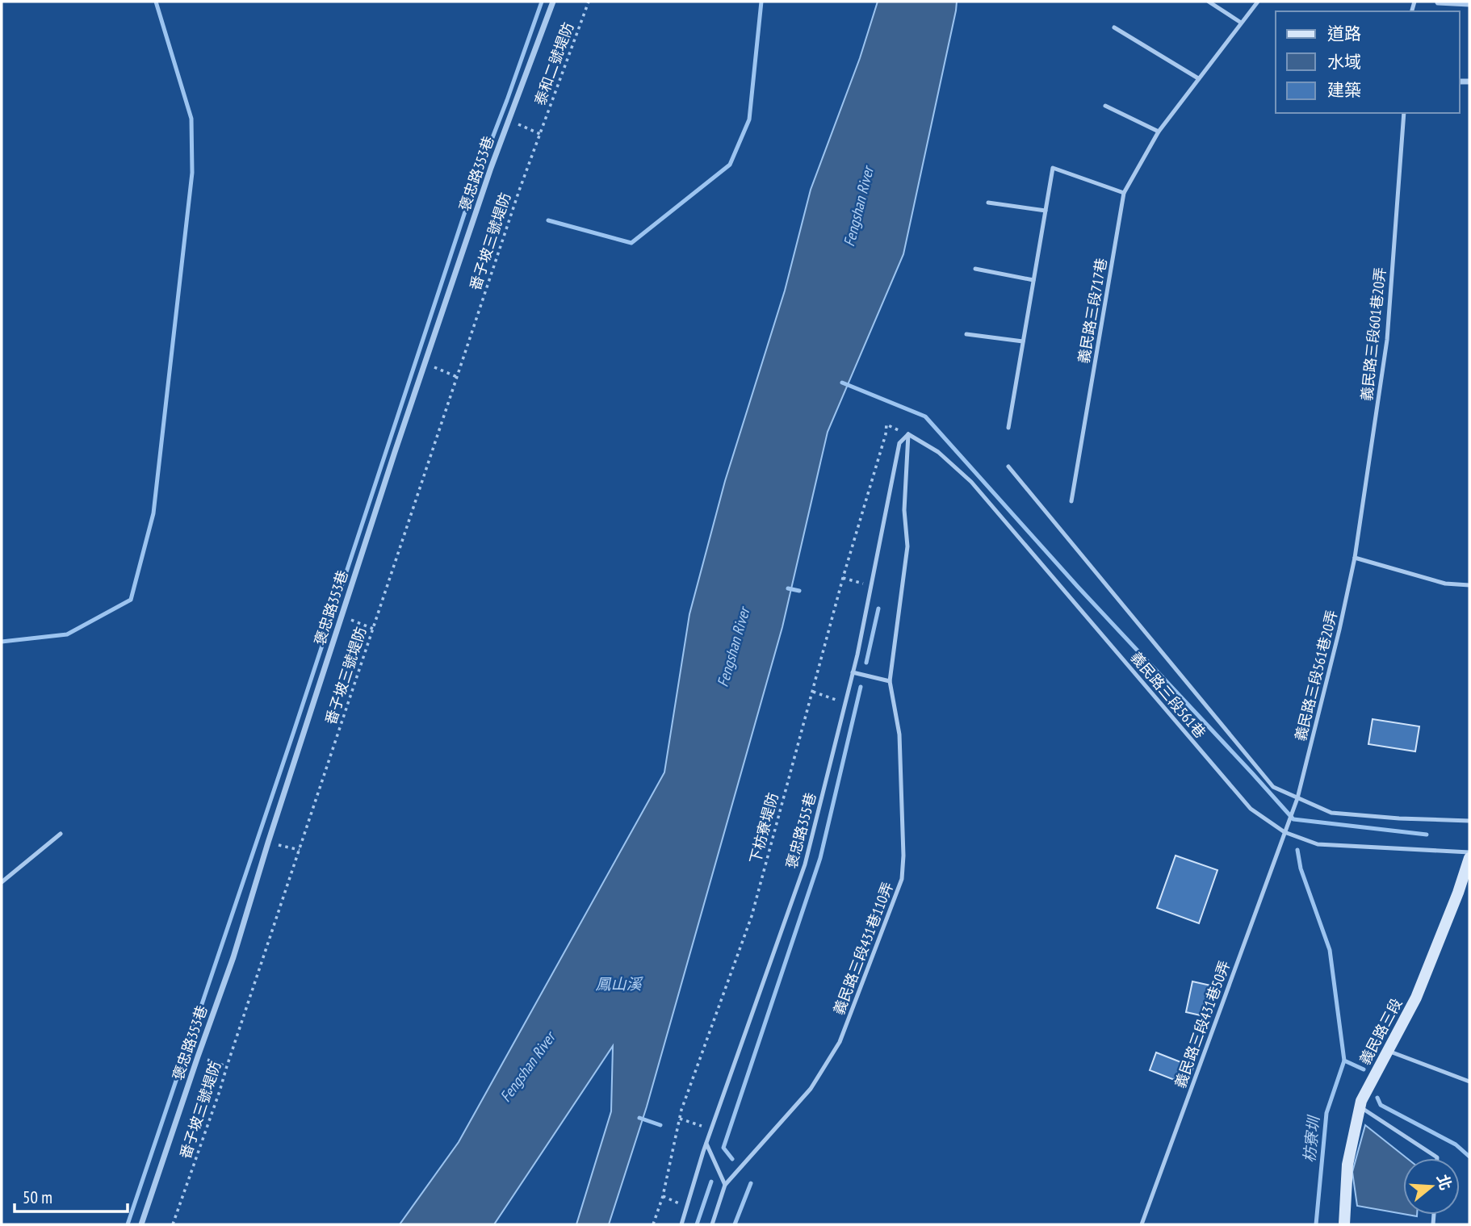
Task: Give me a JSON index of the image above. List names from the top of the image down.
{
  "streets": {
    "main road": ["義民路三段"],
    "street": ["褒忠路353巷"],
    "lane": [
      "義民路三段717巷",
      "義民路三段601巷20弄",
      "義民路三段561巷20弄",
      "義民路三段561巷",
      "褒忠路355巷",
      "義民路三段431巷110弄",
      "義民路三段431巷50弄"
    ],
    "path": ["泰和二號堤防", "番子坡三號堤防", "下枋寮堤防"]
  },
  "crossings": [
    ["泰和二號堤防", "番子坡三號堤防"],
    ["義民路三段601巷20弄", "義民路三段561巷20弄"],
    ["義民路三段561巷20弄", "義民路三段561巷"],
    ["義民路三段561巷20弄", "義民路三段431巷50弄"],
    ["義民路三段561巷", "下枋寮堤防"],
    ["義民路三段561巷", "褒忠路355巷"],
    ["義民路三段561巷", "義民路三段431巷110弄"],
    ["義民路三段561巷", "義民路三段431巷50弄"],
    ["下枋寮堤防", "褒忠路355巷"],
    ["下枋寮堤防", "義民路三段431巷110弄"],
    ["褒忠路355巷", "義民路三段431巷110弄"]
  ],
  "water": ["Fengshan River", "鳳山溪", "枋寮圳"],
  "legend": ["道路", "水域", "建築"],
  "scale_bar": "50 m",
  "north": "right"
}
